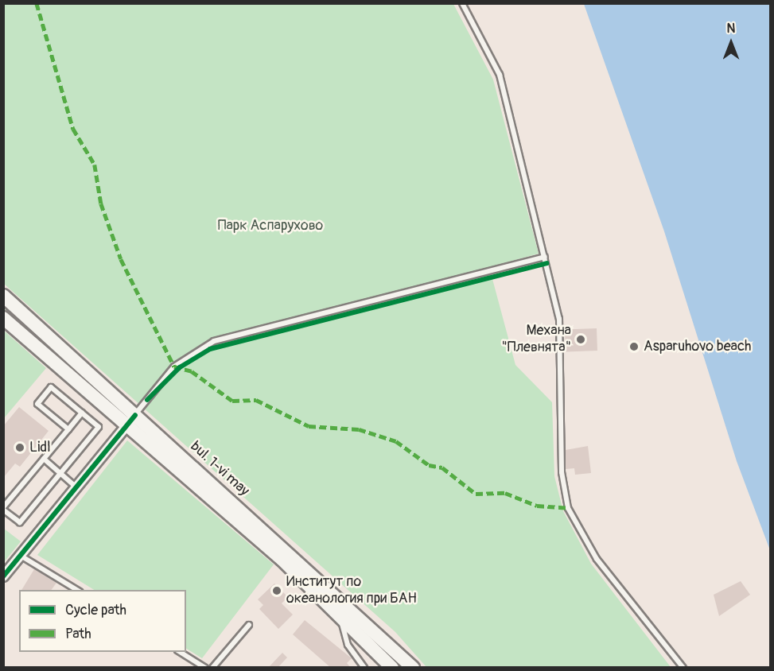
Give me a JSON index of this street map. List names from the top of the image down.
{
  "streets": {
    "main road": ["bul. 1-vi may"]
  },
  "parks": ["Парк Аспарухово"],
  "places": [
    "Механа \"Плевнята\"",
    "Asparuhovo beach",
    "Lidl",
    "Институт по океанология при БАН"
  ],
  "legend": ["Cycle path", "Path"],
  "north": "top"
}
